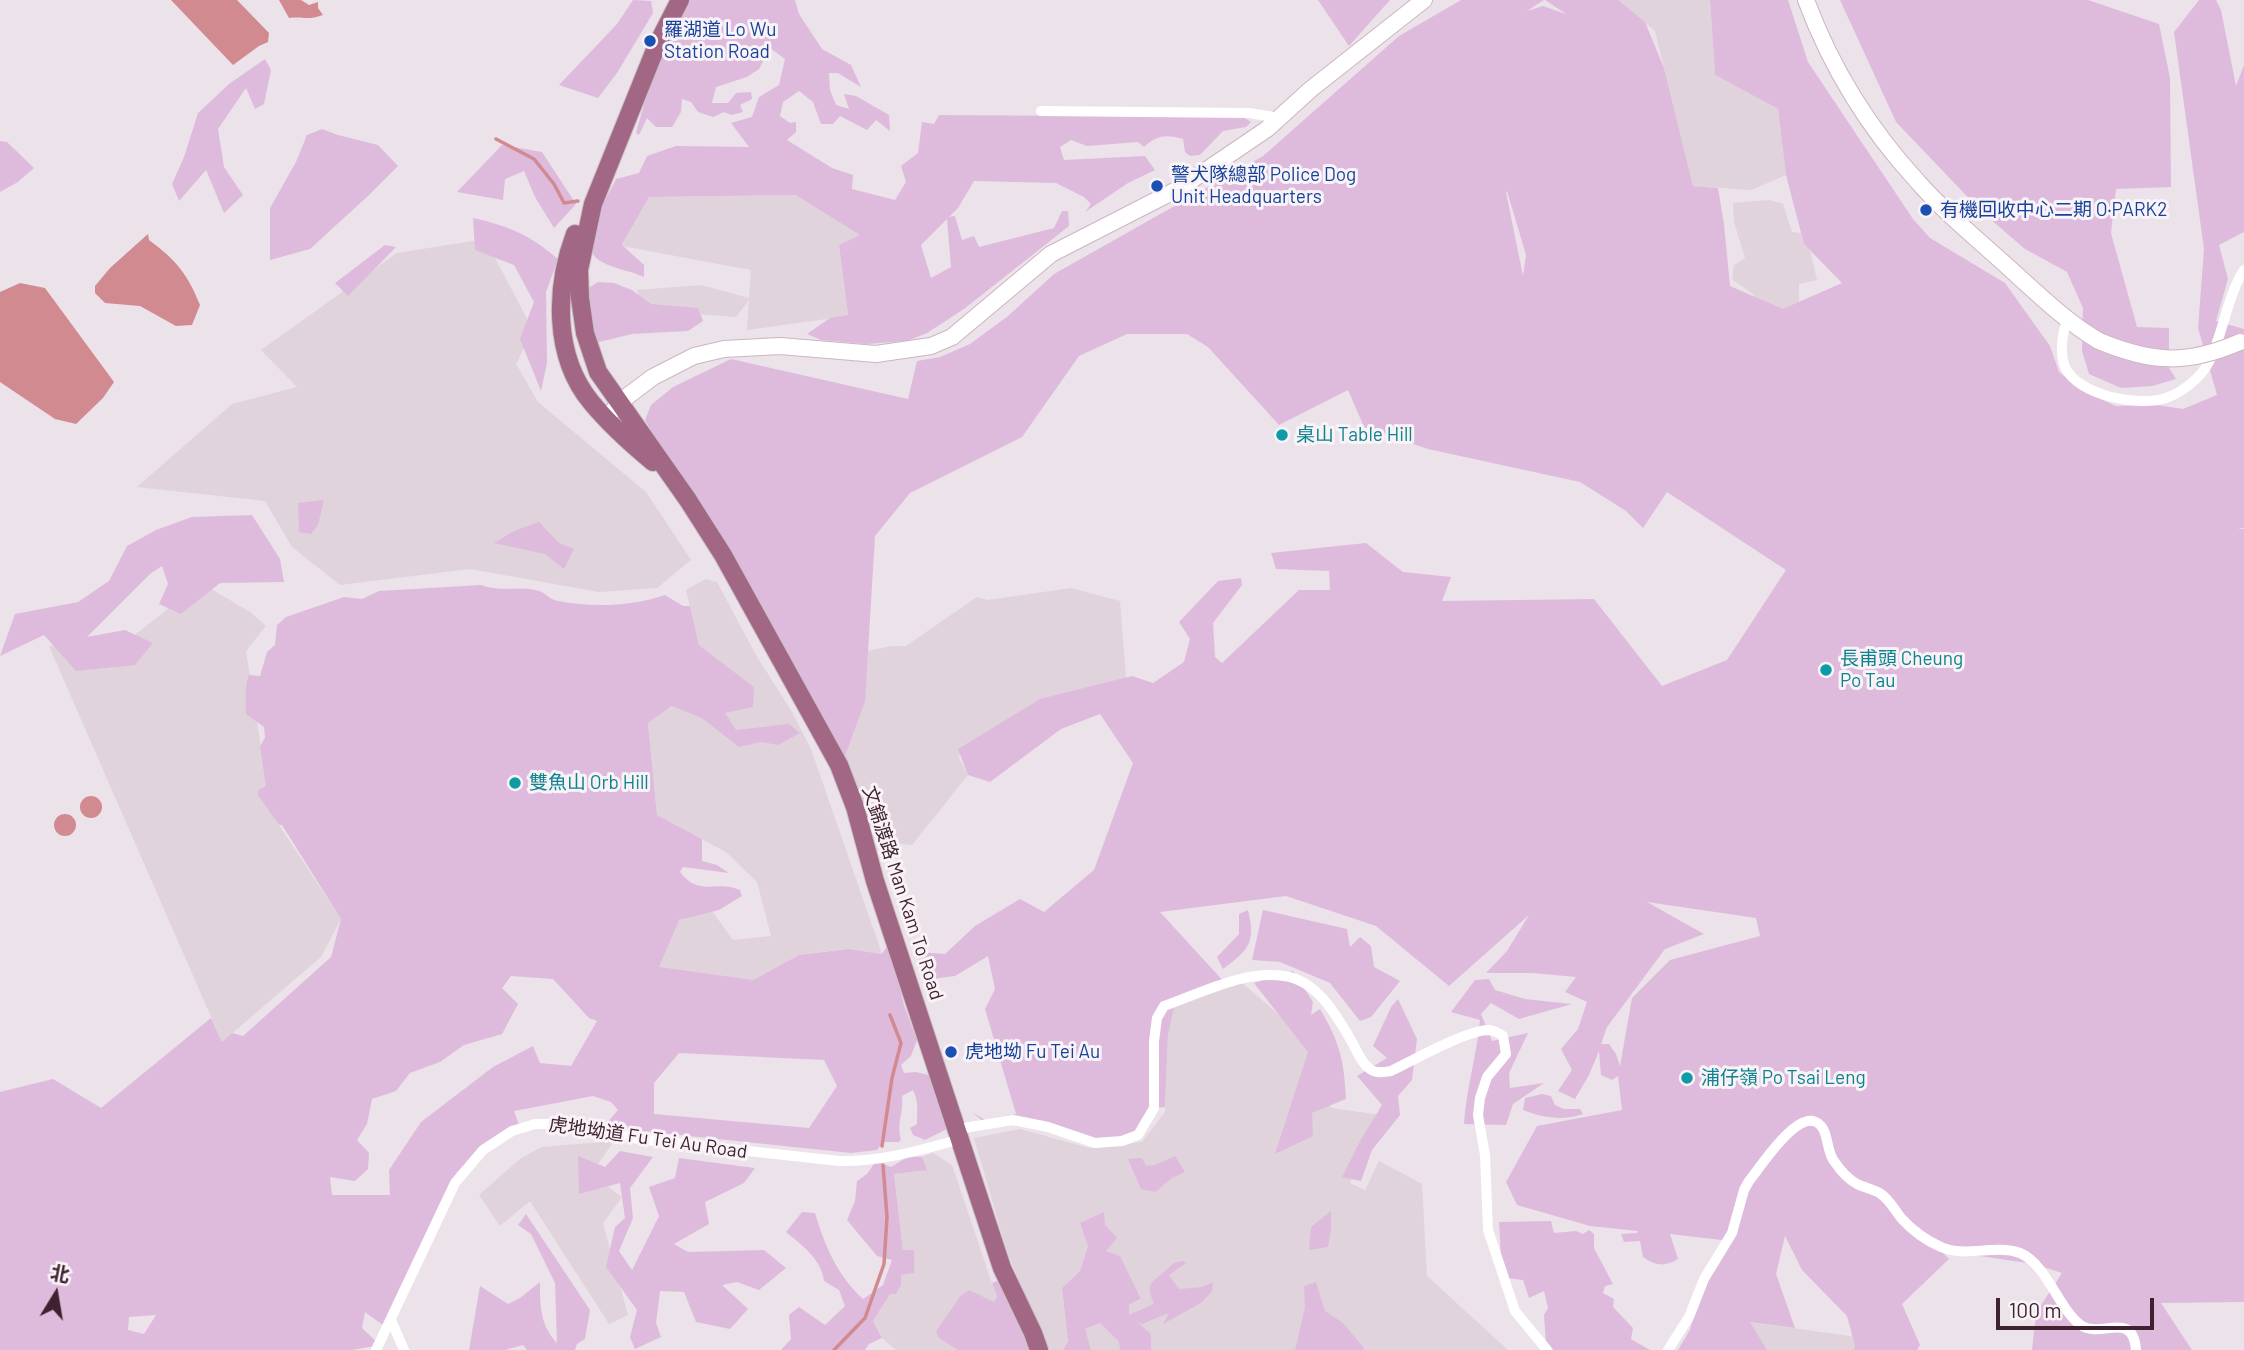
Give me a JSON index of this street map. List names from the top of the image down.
{
  "streets": {
    "main road": ["文錦渡路 Man Kam To Road"],
    "street": ["虎地坳道 Fu Tei Au Road"]
  },
  "crossings": [
    ["文錦渡路 Man Kam To Road", "虎地坳道 Fu Tei Au Road"]
  ],
  "places": [
    "羅湖道 Lo Wu Station Road",
    "警犬隊總部 Police Dog Unit Headquarters",
    "有機回收中心二期 O·PARK2",
    "桌山 Table Hill",
    "長甫頭 Cheung Po Tau",
    "雙魚山 Orb Hill",
    "虎地坳 Fu Tei Au",
    "浦仔嶺 Po Tsai Leng"
  ],
  "scale_bar": "100 m",
  "north": "top"
}
